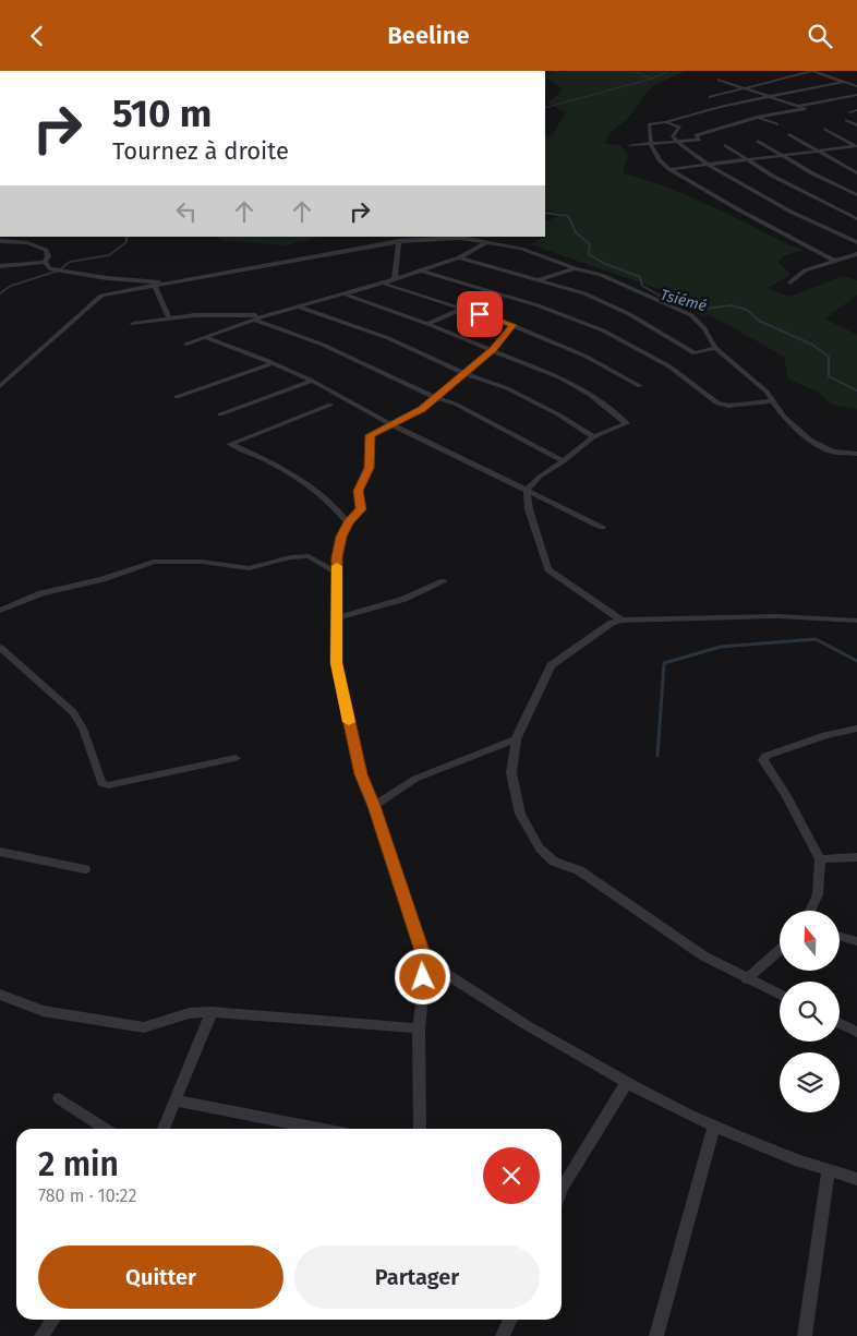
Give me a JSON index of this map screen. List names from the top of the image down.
{
  "water": ["Tsiémé"],
  "north": "top",
  "page": {
    "header": "Beeline",
    "turn": ["510 m", "Tournez à droite"],
    "heading": ["2 min", "780 m · 10:22"],
    "buttons": ["Quitter", "Partager"]
  }
}
